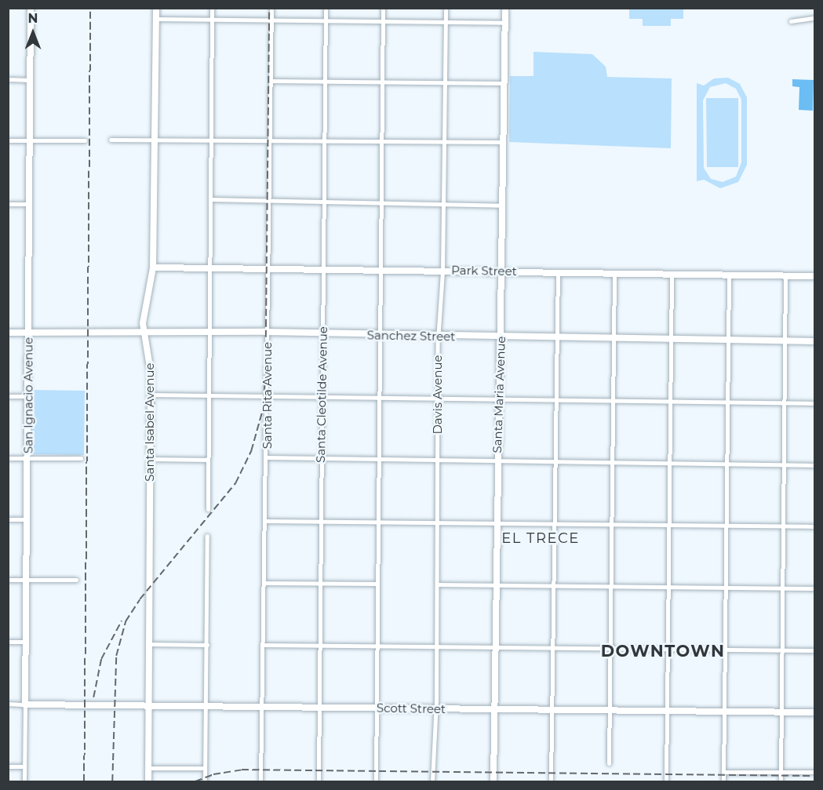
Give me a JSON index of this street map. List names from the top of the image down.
{
  "streets": {
    "street": [
      "Park Street",
      "Sanchez Street",
      "Santa Cleotilde Avenue",
      "Davis Avenue",
      "Santa Maria Avenue",
      "San Ignacio Avenue",
      "Santa Rita Avenue",
      "Santa Isabel Avenue",
      "Scott Street"
    ]
  },
  "crossings": [
    ["Park Street", "Santa Cleotilde Avenue"],
    ["Park Street", "Davis Avenue"],
    ["Park Street", "Santa Maria Avenue"],
    ["Park Street", "Santa Rita Avenue"],
    ["Park Street", "Santa Isabel Avenue"],
    ["Sanchez Street", "Santa Cleotilde Avenue"],
    ["Sanchez Street", "Davis Avenue"],
    ["Sanchez Street", "Santa Maria Avenue"],
    ["Sanchez Street", "San Ignacio Avenue"],
    ["Sanchez Street", "Santa Rita Avenue"],
    ["Sanchez Street", "Santa Isabel Avenue"],
    ["Santa Cleotilde Avenue", "Scott Street"],
    ["Davis Avenue", "Scott Street"],
    ["Santa Maria Avenue", "Scott Street"],
    ["San Ignacio Avenue", "Scott Street"],
    ["Santa Rita Avenue", "Scott Street"],
    ["Santa Isabel Avenue", "Scott Street"]
  ],
  "districts": ["EL TRECE", "DOWNTOWN"],
  "north": "top"
}
